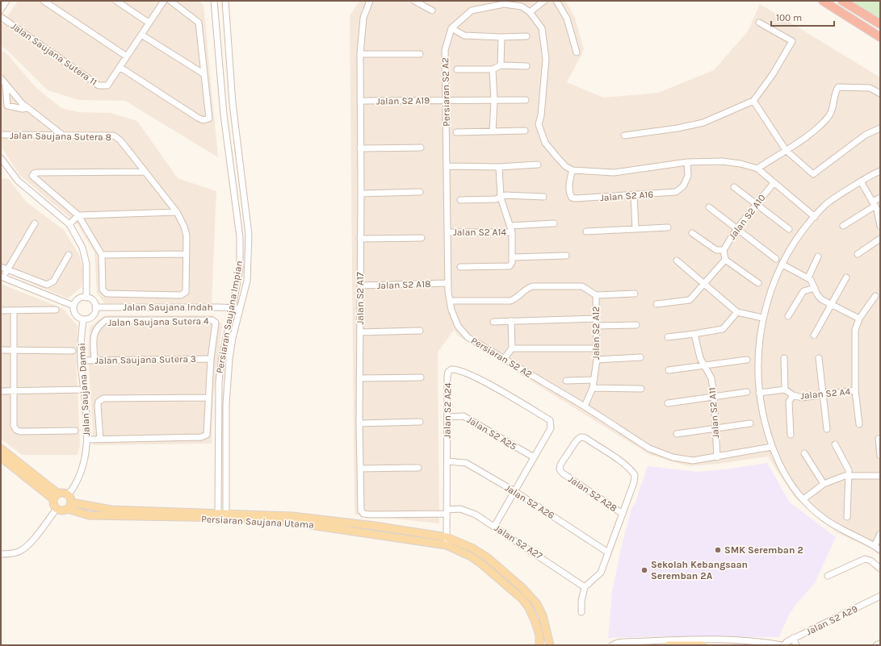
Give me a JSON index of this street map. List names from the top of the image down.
{
  "streets": {
    "main road": ["Persiaran Saujana Utama"],
    "street": [
      "Jalan Saujana Sutera 11",
      "Persiaran S2 A2",
      "Jalan S2 A19",
      "Jalan Saujana Sutera 8",
      "Jalan S2 A16",
      "Jalan S2 A10",
      "Jalan S2 A14",
      "Jalan S2 A18",
      "Jalan S2 A17",
      "Jalan Saujana Indah",
      "Persiaran Saujana Impian",
      "Jalan Saujana Sutera 4",
      "Jalan S2 A12",
      "Jalan Saujana Sutera 3",
      "Jalan Saujana Damai",
      "Jalan S2 A4",
      "Jalan S2 A24",
      "Jalan S2 A11",
      "Jalan S2 A25",
      "Jalan S2 A28",
      "Jalan S2 A26",
      "Jalan S2 A27",
      "Jalan S2 A29"
    ]
  },
  "crossings": [
    ["Persiaran S2 A2", "Jalan S2 A19"],
    ["Persiaran S2 A2", "Jalan S2 A14"],
    ["Persiaran S2 A2", "Jalan S2 A18"],
    ["Persiaran S2 A2", "Jalan S2 A12"],
    ["Persiaran S2 A2", "Jalan S2 A11"],
    ["Jalan S2 A19", "Jalan S2 A17"],
    ["Jalan S2 A18", "Jalan S2 A17"],
    ["Jalan S2 A17", "Jalan S2 A24"],
    ["Jalan S2 A17", "Jalan S2 A27"],
    ["Jalan Saujana Indah", "Persiaran Saujana Impian"],
    ["Jalan Saujana Indah", "Jalan Saujana Damai"],
    ["Persiaran Saujana Impian", "Persiaran Saujana Utama"],
    ["Jalan Saujana Sutera 4", "Jalan Saujana Sutera 3"],
    ["Jalan Saujana Sutera 3", "Jalan Saujana Damai"],
    ["Jalan Saujana Damai", "Persiaran Saujana Utama"],
    ["Jalan S2 A24", "Jalan S2 A25"],
    ["Jalan S2 A24", "Jalan S2 A26"],
    ["Jalan S2 A24", "Persiaran Saujana Utama"],
    ["Jalan S2 A24", "Jalan S2 A27"]
  ],
  "places": ["SMK Seremban 2", "Sekolah Kebangsaan Seremban 2A"],
  "scale_bar": "100 m"
}
